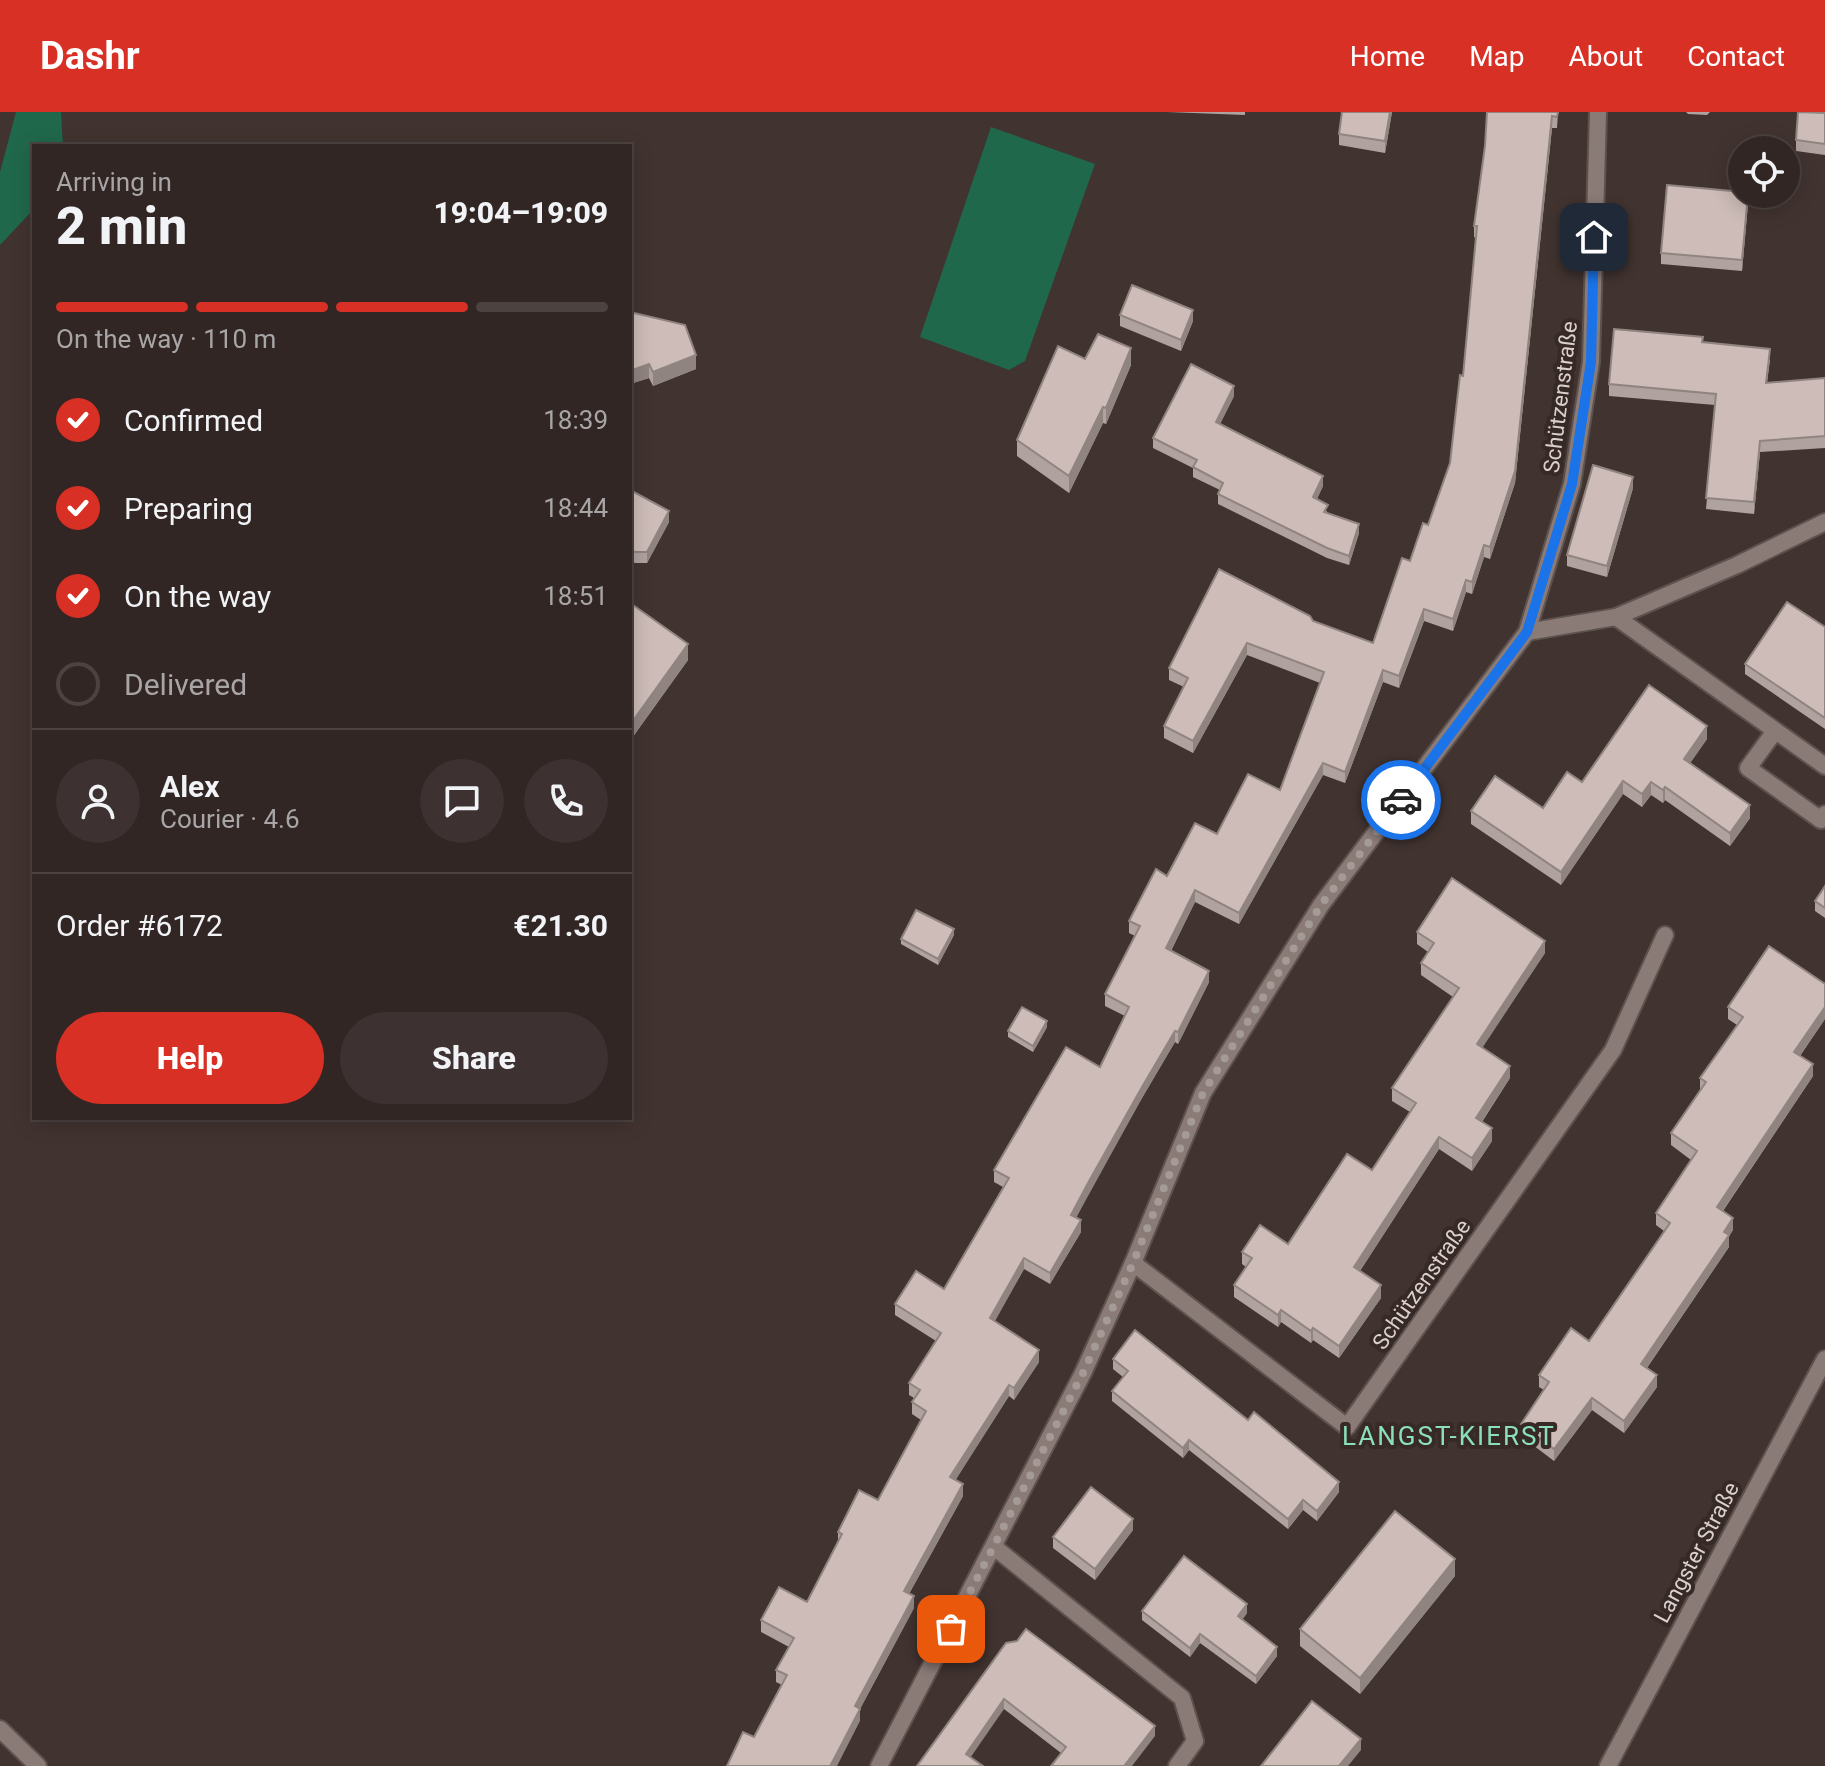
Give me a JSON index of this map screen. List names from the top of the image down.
{
  "streets": {
    "street": ["Schützenstraße", "Langster Straße"]
  },
  "districts": ["LANGST-KIERST"],
  "page": {
    "header": "Dashr",
    "nav": [
      "Home",
      "Map",
      "About",
      "Contact"
    ],
    "heading": ["2 min", "Arriving in", "19:04–19:09"],
    "panel": [
      "Alex",
      "Courier · 4.6",
      "Order #6172",
      "€21.30"
    ],
    "bar": "On the way · 110 m",
    "list": [
      ["Confirmed", "18:39"],
      ["Preparing", "18:44"],
      ["On the way", "18:51"],
      "Delivered"
    ],
    "buttons": ["Help", "Share"]
  }
}
